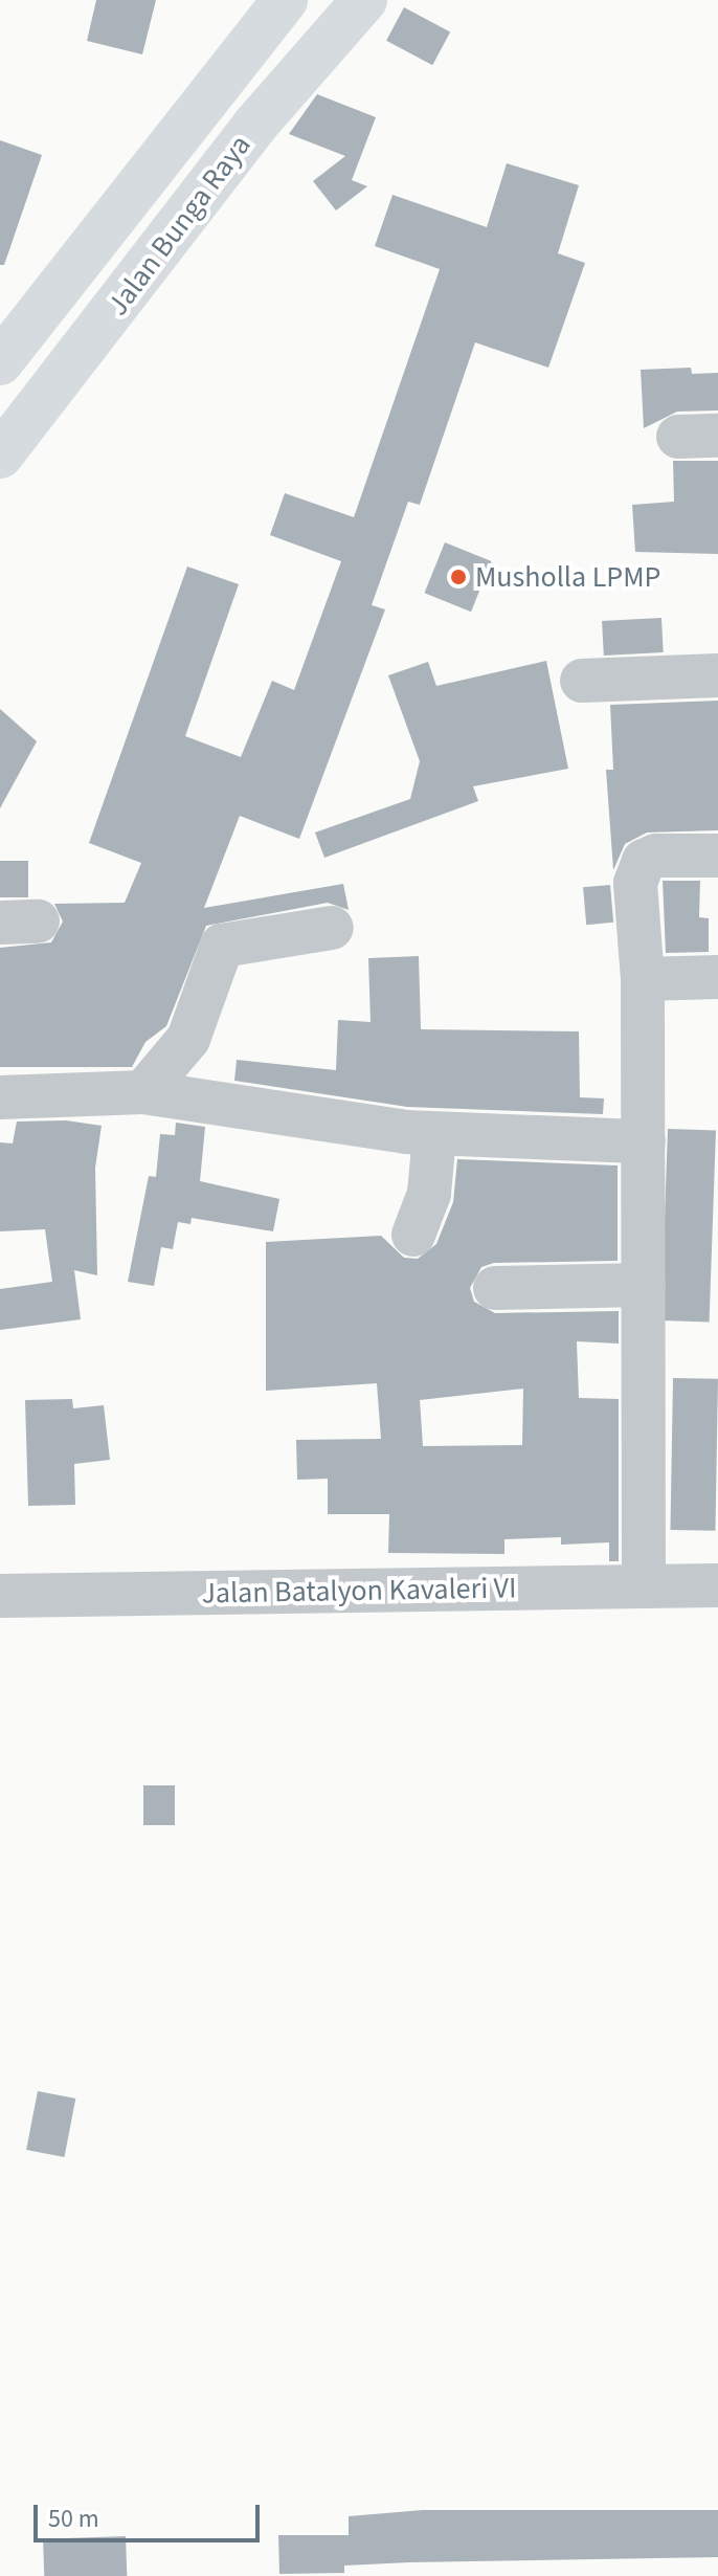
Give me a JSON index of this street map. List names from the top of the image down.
{
  "streets": {
    "main road": ["Jalan Bunga Raya"],
    "street": ["Jalan Batalyon Kavaleri VI"]
  },
  "places": ["Musholla LPMP"],
  "scale_bar": "50 m"
}
